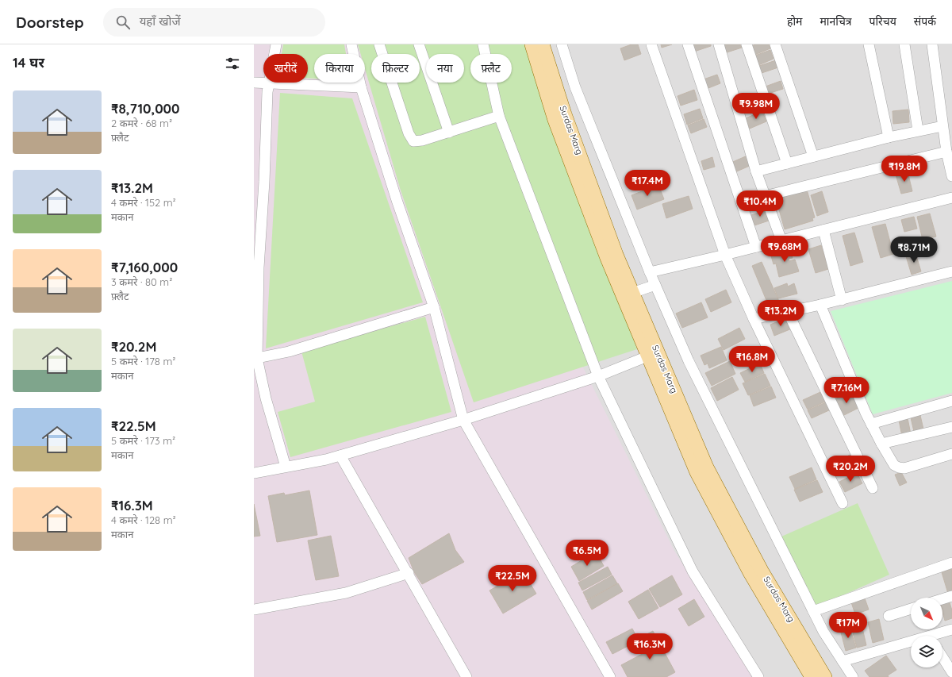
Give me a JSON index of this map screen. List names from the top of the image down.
{
  "streets": {
    "main road": ["Surdas Marg"]
  },
  "north": "bottom right",
  "page": {
    "header": "Doorstep",
    "search": "यहाँ खोजें",
    "nav": [
      "होम",
      "मानचित्र",
      "परिचय",
      "संपर्क"
    ],
    "heading": "14 घर",
    "chip": [
      "खरीदें",
      "किराया",
      "फ़िल्टर",
      "नया",
      "फ़्लैट"
    ],
    "list": [
      {
        "name": "₹8,710,000",
        "note": "2 कमरे · 68 m² · फ़्लैट"
      },
      {
        "name": "₹13.2M",
        "note": "4 कमरे · 152 m² · मकान"
      },
      {
        "name": "₹7,160,000",
        "note": "3 कमरे · 80 m² · फ़्लैट"
      },
      {
        "name": "₹20.2M",
        "note": "5 कमरे · 178 m² · मकान"
      },
      {
        "name": "₹22.5M",
        "note": "5 कमरे · 173 m² · मकान"
      },
      {
        "name": "₹16.3M",
        "note": "4 कमरे · 128 m² · मकान"
      }
    ],
    "price": [
      "₹9.98M",
      "₹19.8M",
      "₹17.4M",
      "₹10.4M",
      "₹9.68M",
      "₹8.71M",
      "₹13.2M",
      "₹16.8M",
      "₹7.16M",
      "₹20.2M",
      "₹6.5M",
      "₹22.5M",
      "₹17M",
      "₹16.3M"
    ]
  }
}
